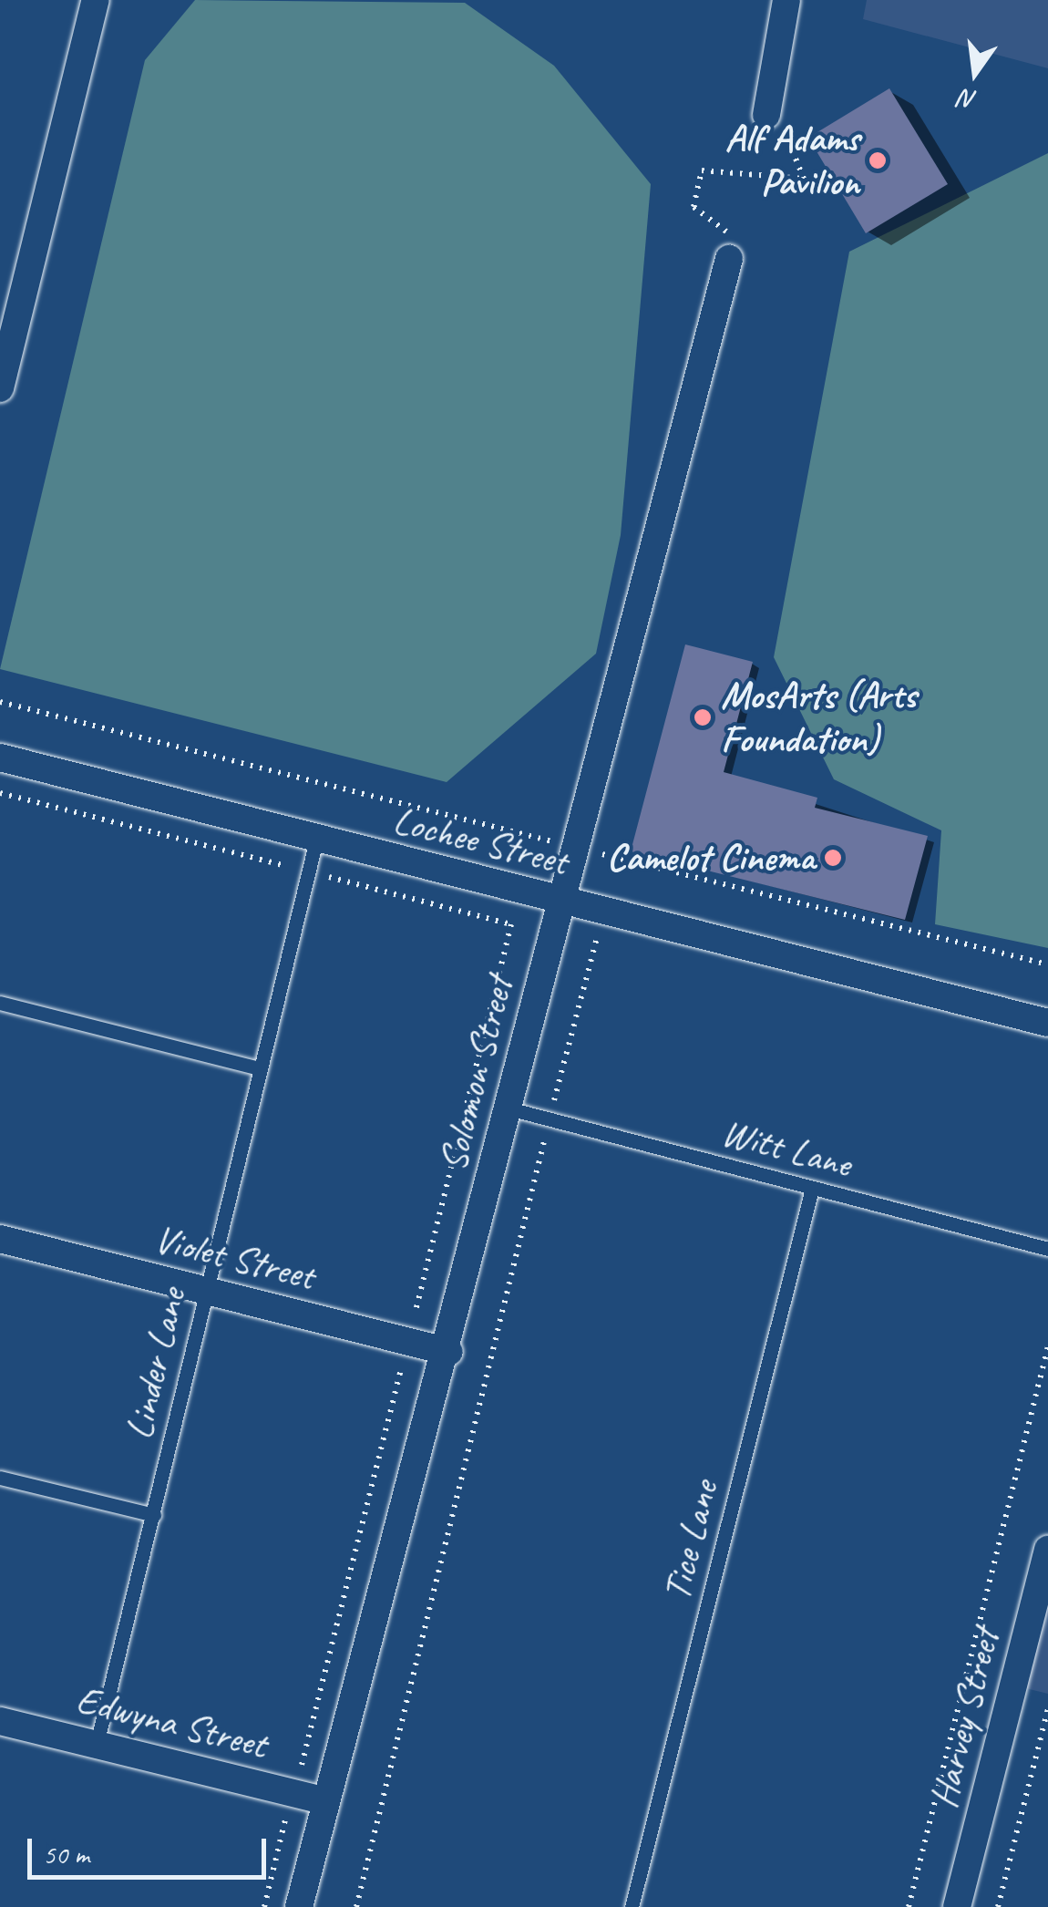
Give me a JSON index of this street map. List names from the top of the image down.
{
  "streets": {
    "street": [
      "Lochee Street",
      "Solomon Street",
      "Violet Street",
      "Harvey Street",
      "Edwyna Street"
    ],
    "lane": ["Witt Lane", "Linder Lane", "Tice Lane"]
  },
  "crossings": [
    ["Lochee Street", "Solomon Street"],
    ["Lochee Street", "Linder Lane"],
    ["Solomon Street", "Witt Lane"],
    ["Solomon Street", "Violet Street"],
    ["Solomon Street", "Edwyna Street"],
    ["Witt Lane", "Tice Lane"],
    ["Violet Street", "Linder Lane"],
    ["Linder Lane", "Edwyna Street"]
  ],
  "places": ["Alf Adams Pavilion", "MosArts (Arts Foundation)", "Camelot Cinema"],
  "scale_bar": "50 m",
  "north": "bottom"
}
